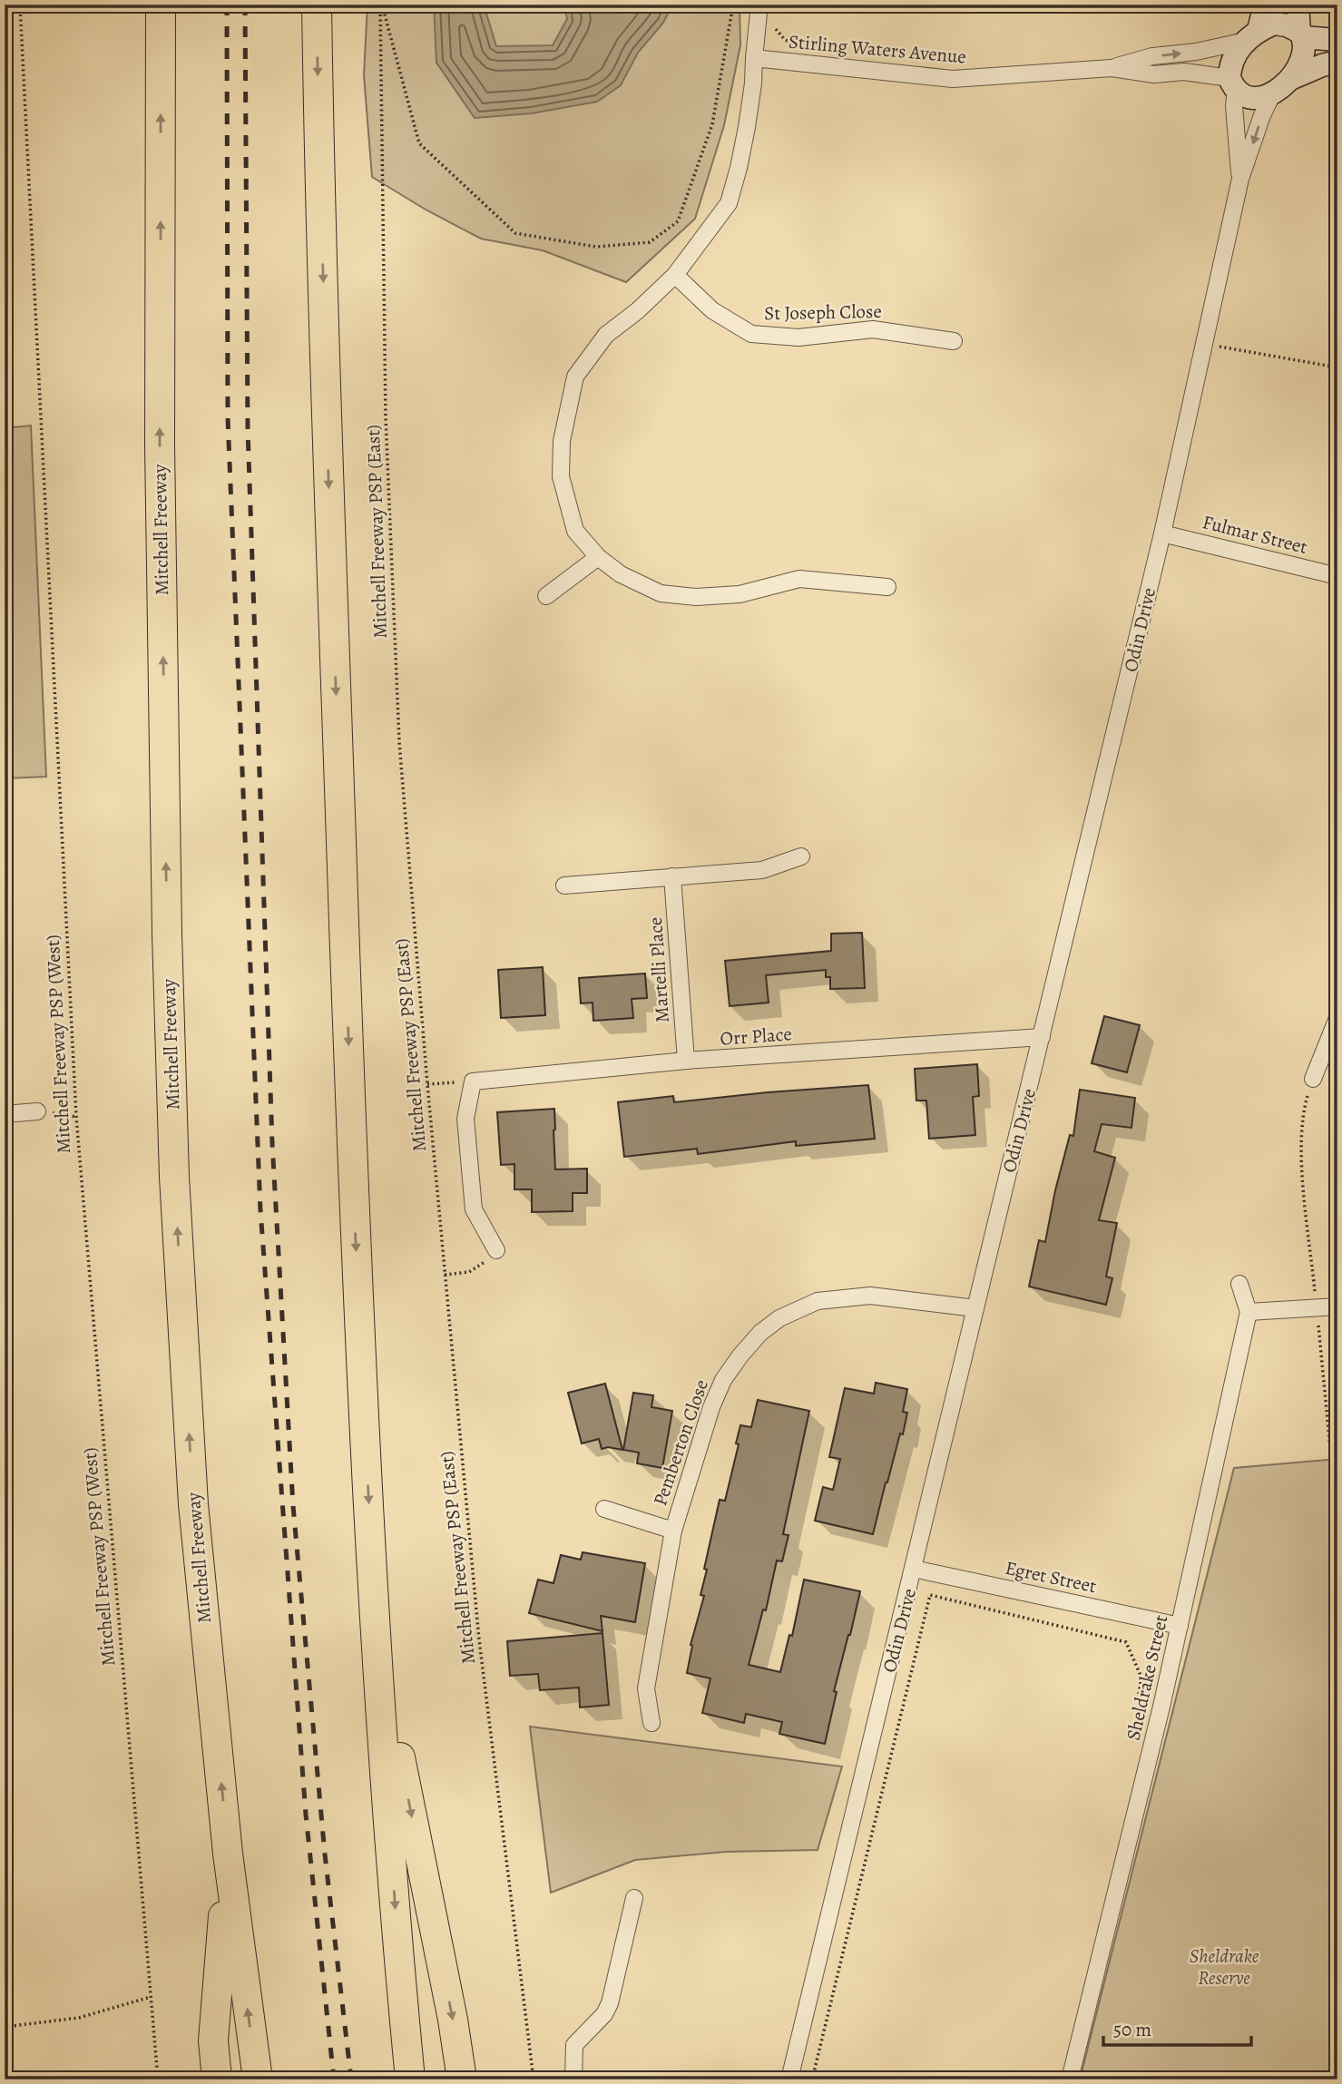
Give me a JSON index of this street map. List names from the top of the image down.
{
  "streets": {
    "highway": ["Mitchell Freeway"],
    "main road": ["Odin Drive"],
    "street": [
      "Stirling Waters Avenue",
      "St Joseph Close",
      "Fulmar Street",
      "Martelli Place",
      "Orr Place",
      "Pemberton Close",
      "Egret Street",
      "Sheldrake Street"
    ],
    "path": ["Mitchell Freeway PSP (East)", "Mitchell Freeway PSP (West)"]
  },
  "crossings": [
    ["Stirling Waters Avenue", "Odin Drive"],
    ["Fulmar Street", "Odin Drive"],
    ["Odin Drive", "Orr Place"],
    ["Odin Drive", "Pemberton Close"],
    ["Odin Drive", "Egret Street"],
    ["Martelli Place", "Orr Place"],
    ["Egret Street", "Sheldrake Street"]
  ],
  "parks": ["Sheldrake Reserve"],
  "scale_bar": "50 m"
}
